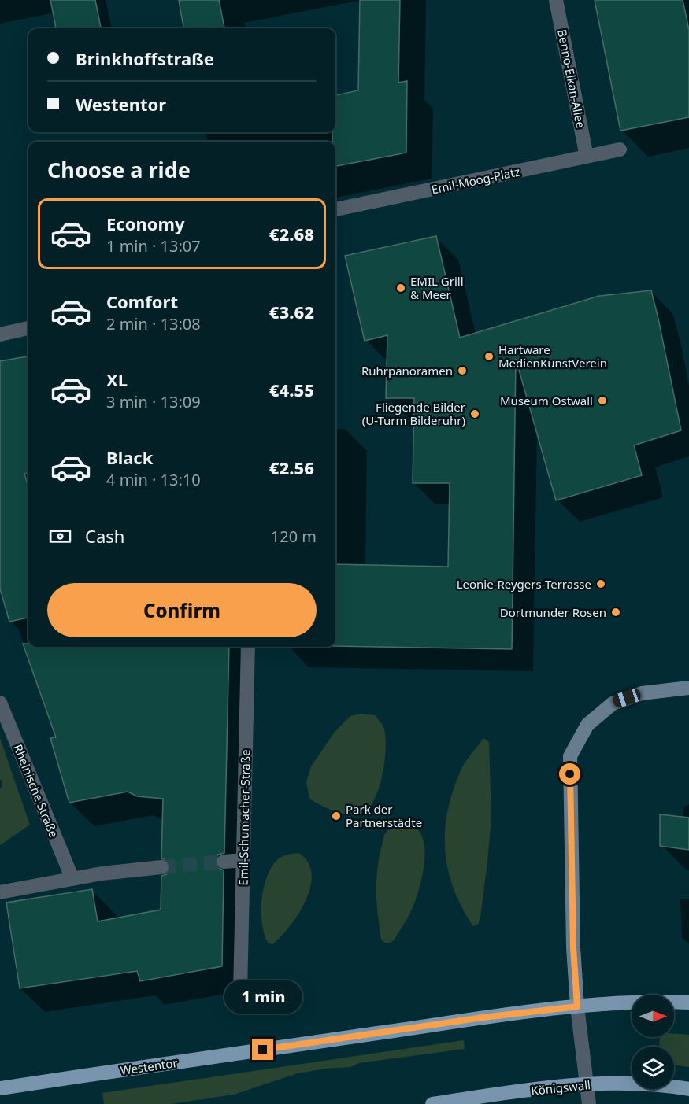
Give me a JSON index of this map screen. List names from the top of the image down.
{
  "streets": {
    "main road": ["Westentor", "Königswall"],
    "street": [
      "Benno-Elkan-Allee",
      "Emil-Moog-Platz",
      "Rheinische Straße",
      "Emil-Schumacher-Straße"
    ]
  },
  "crossings": [
    ["Benno-Elkan-Allee", "Emil-Moog-Platz"]
  ],
  "places": [
    "EMIL Grill & Meer",
    "Hartware MedienKunstVerein",
    "Ruhrpanoramen",
    "Museum Ostwall",
    "Fliegende Bilder (U-Turm Bilderuhr)",
    "Leonie-Reygers-Terrasse",
    "Dortmunder Rosen",
    "Park der Partnerstädte"
  ],
  "north": "right",
  "page": {
    "banner": ["Brinkhoffstraße", "Westentor"],
    "heading": "Choose a ride",
    "list": [
      {
        "name": "Economy",
        "note": "1 min · 13:07",
        "value": "€2.68"
      },
      {
        "name": "Comfort",
        "note": "2 min · 13:08",
        "value": "€3.62"
      },
      {
        "name": "XL",
        "note": "3 min · 13:09",
        "value": "€4.55"
      },
      {
        "name": "Black",
        "note": "4 min · 13:10",
        "value": "€2.56"
      }
    ],
    "pay": ["Cash", "120 m"],
    "buttons": "Confirm",
    "bubble": "1 min"
  }
}
